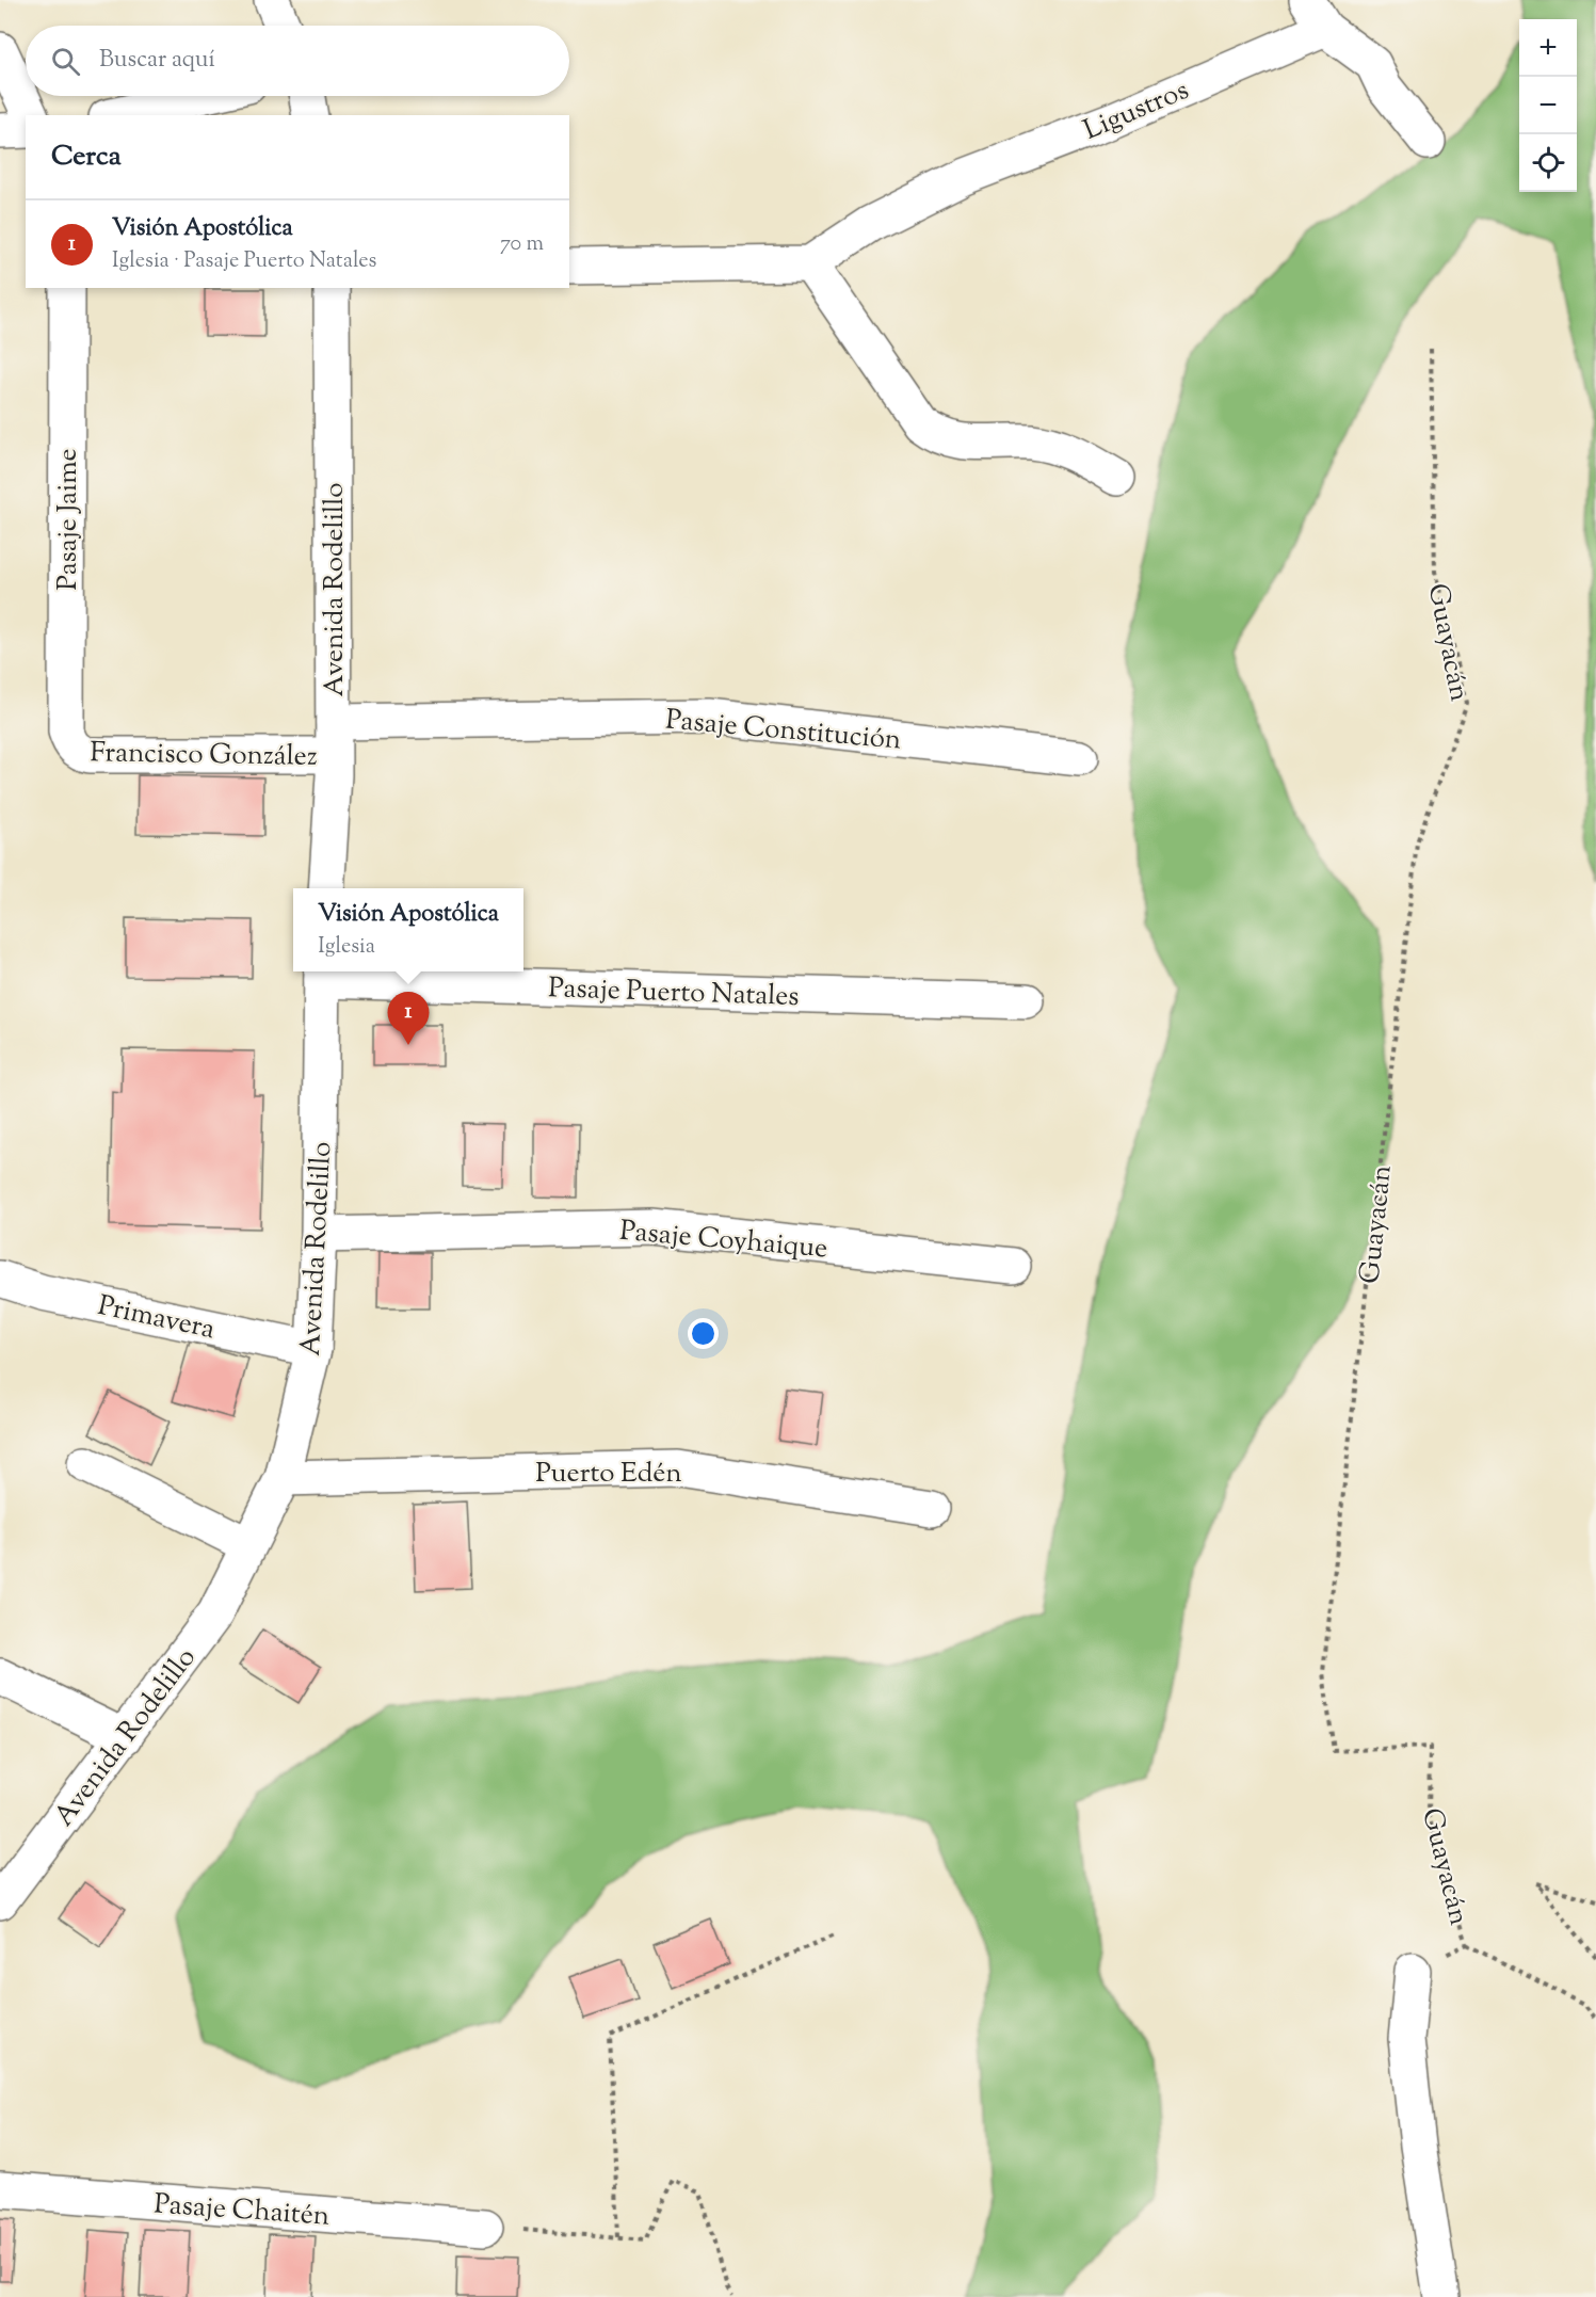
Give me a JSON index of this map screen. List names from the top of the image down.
{
  "streets": {
    "street": [
      "Ligustros",
      "Pasaje Jaime",
      "Avenida Rodelillo",
      "Pasaje Constitución",
      "Francisco González",
      "Pasaje Puerto Natales",
      "Pasaje Coyhaique",
      "Primavera",
      "Puerto Edén",
      "Pasaje Chaitén"
    ],
    "path": ["Guayacán"]
  },
  "crossings": [
    ["Pasaje Jaime", "Francisco González"],
    ["Avenida Rodelillo", "Pasaje Constitución"],
    ["Avenida Rodelillo", "Francisco González"],
    ["Avenida Rodelillo", "Pasaje Puerto Natales"],
    ["Avenida Rodelillo", "Pasaje Coyhaique"],
    ["Avenida Rodelillo", "Primavera"],
    ["Avenida Rodelillo", "Puerto Edén"],
    ["Pasaje Constitución", "Francisco González"]
  ],
  "page": {
    "map_buttons": ["+", "−"],
    "search": "Buscar aquí",
    "heading": "Cerca",
    "list": [
      {
        "mark": "1",
        "name": "Visión Apostólica",
        "note": "Iglesia · Pasaje Puerto Natales",
        "value": "70 m"
      }
    ],
    "popup": ["Visión Apostólica", "Iglesia"],
    "pins": "1"
  }
}
